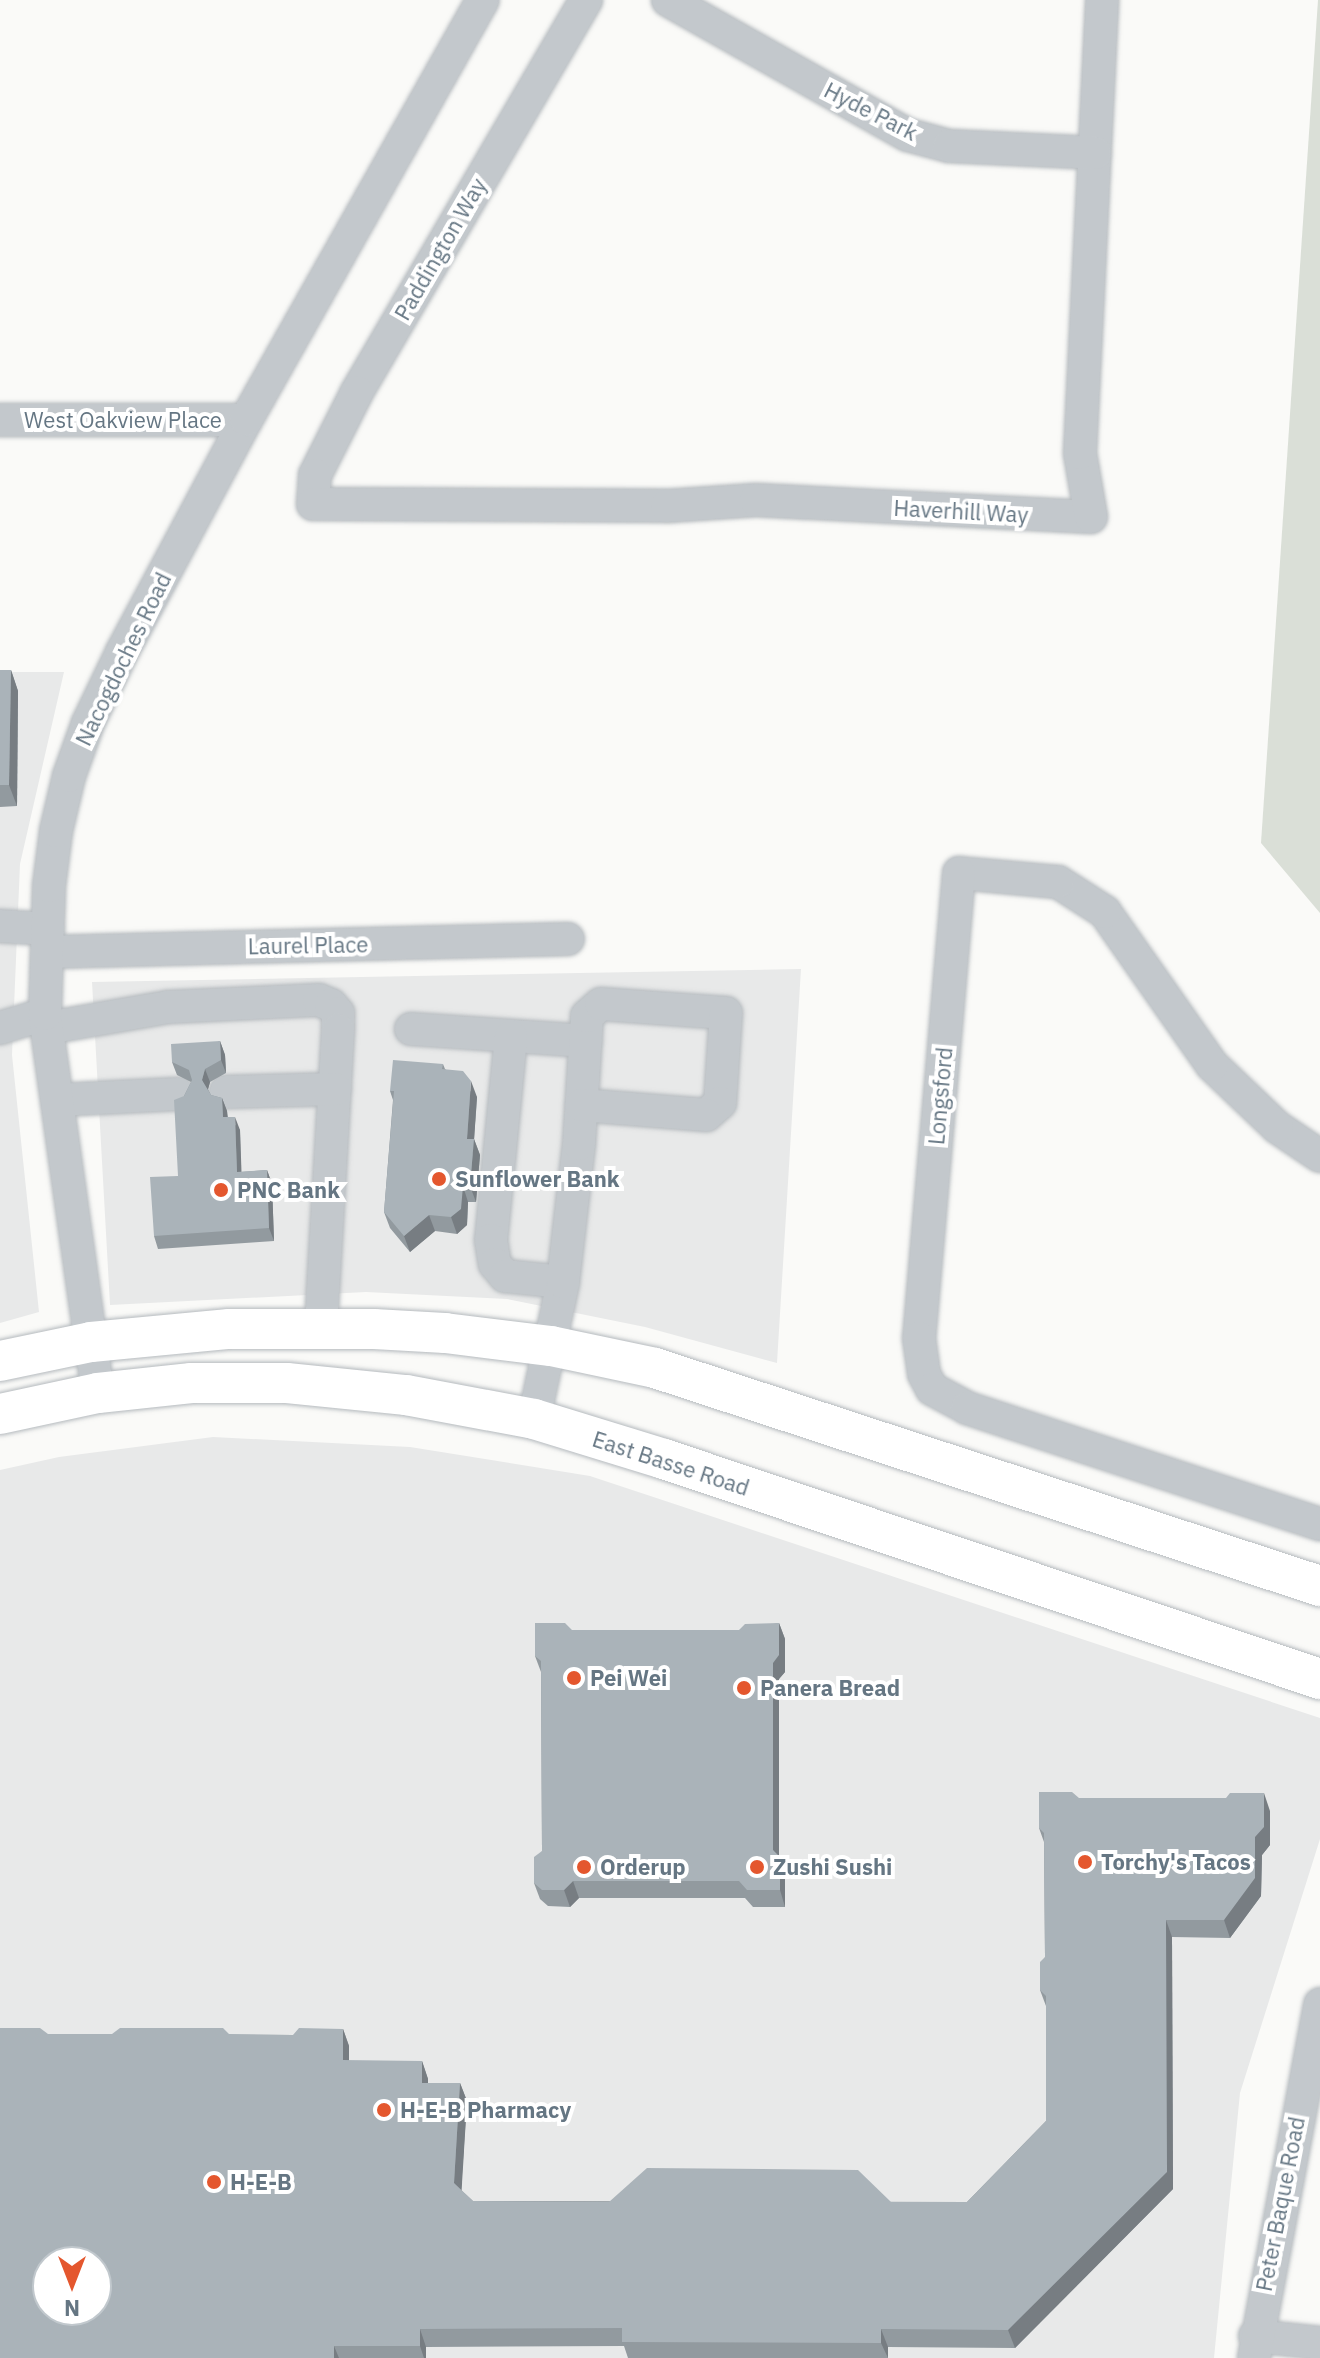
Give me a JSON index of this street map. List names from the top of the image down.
{
  "streets": {
    "main road": ["East Basse Road"],
    "street": [
      "Hyde Park",
      "Paddington Way",
      "West Oakview Place",
      "Haverhill Way",
      "Nacogdoches Road",
      "Laurel Place",
      "Longsford",
      "Peter Baque Road"
    ]
  },
  "crossings": [
    ["Hyde Park", "Haverhill Way"],
    ["Paddington Way", "Haverhill Way"],
    ["West Oakview Place", "Nacogdoches Road"],
    ["Nacogdoches Road", "Laurel Place"],
    ["Nacogdoches Road", "East Basse Road"]
  ],
  "places": [
    "Sunflower Bank",
    "PNC Bank",
    "Pei Wei",
    "Panera Bread",
    "Torchy's Tacos",
    "Orderup",
    "Zushi Sushi",
    "H-E-B Pharmacy",
    "H-E-B"
  ],
  "north": "bottom"
}
